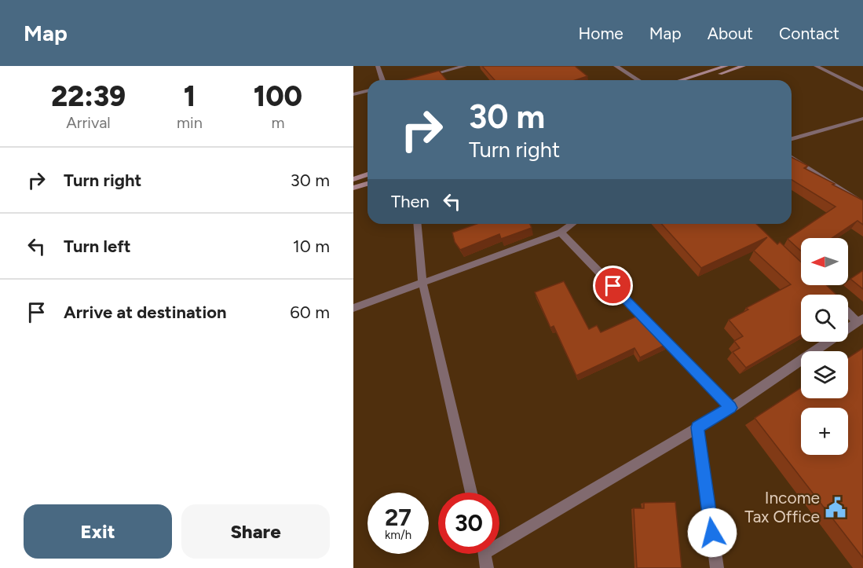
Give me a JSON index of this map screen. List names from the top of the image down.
{
  "places": {
    "public building": ["Income Tax Office"]
  },
  "north": "left",
  "page": {
    "header": "Map",
    "nav": [
      "Home",
      "Map",
      "About",
      "Contact"
    ],
    "eta": [
      "22:39",
      "Arrival",
      "1",
      "min",
      "100",
      "m"
    ],
    "turn": ["30 m", "Turn right"],
    "list": [
      {
        "name": "Turn right",
        "value": "30 m"
      },
      {
        "name": "Turn left",
        "value": "10 m"
      },
      {
        "name": "Arrive at destination",
        "value": "60 m"
      }
    ],
    "then": "Then",
    "map_buttons": "+",
    "speed": "27 km/h",
    "limit": "30",
    "buttons": ["Exit", "Share"]
  }
}
